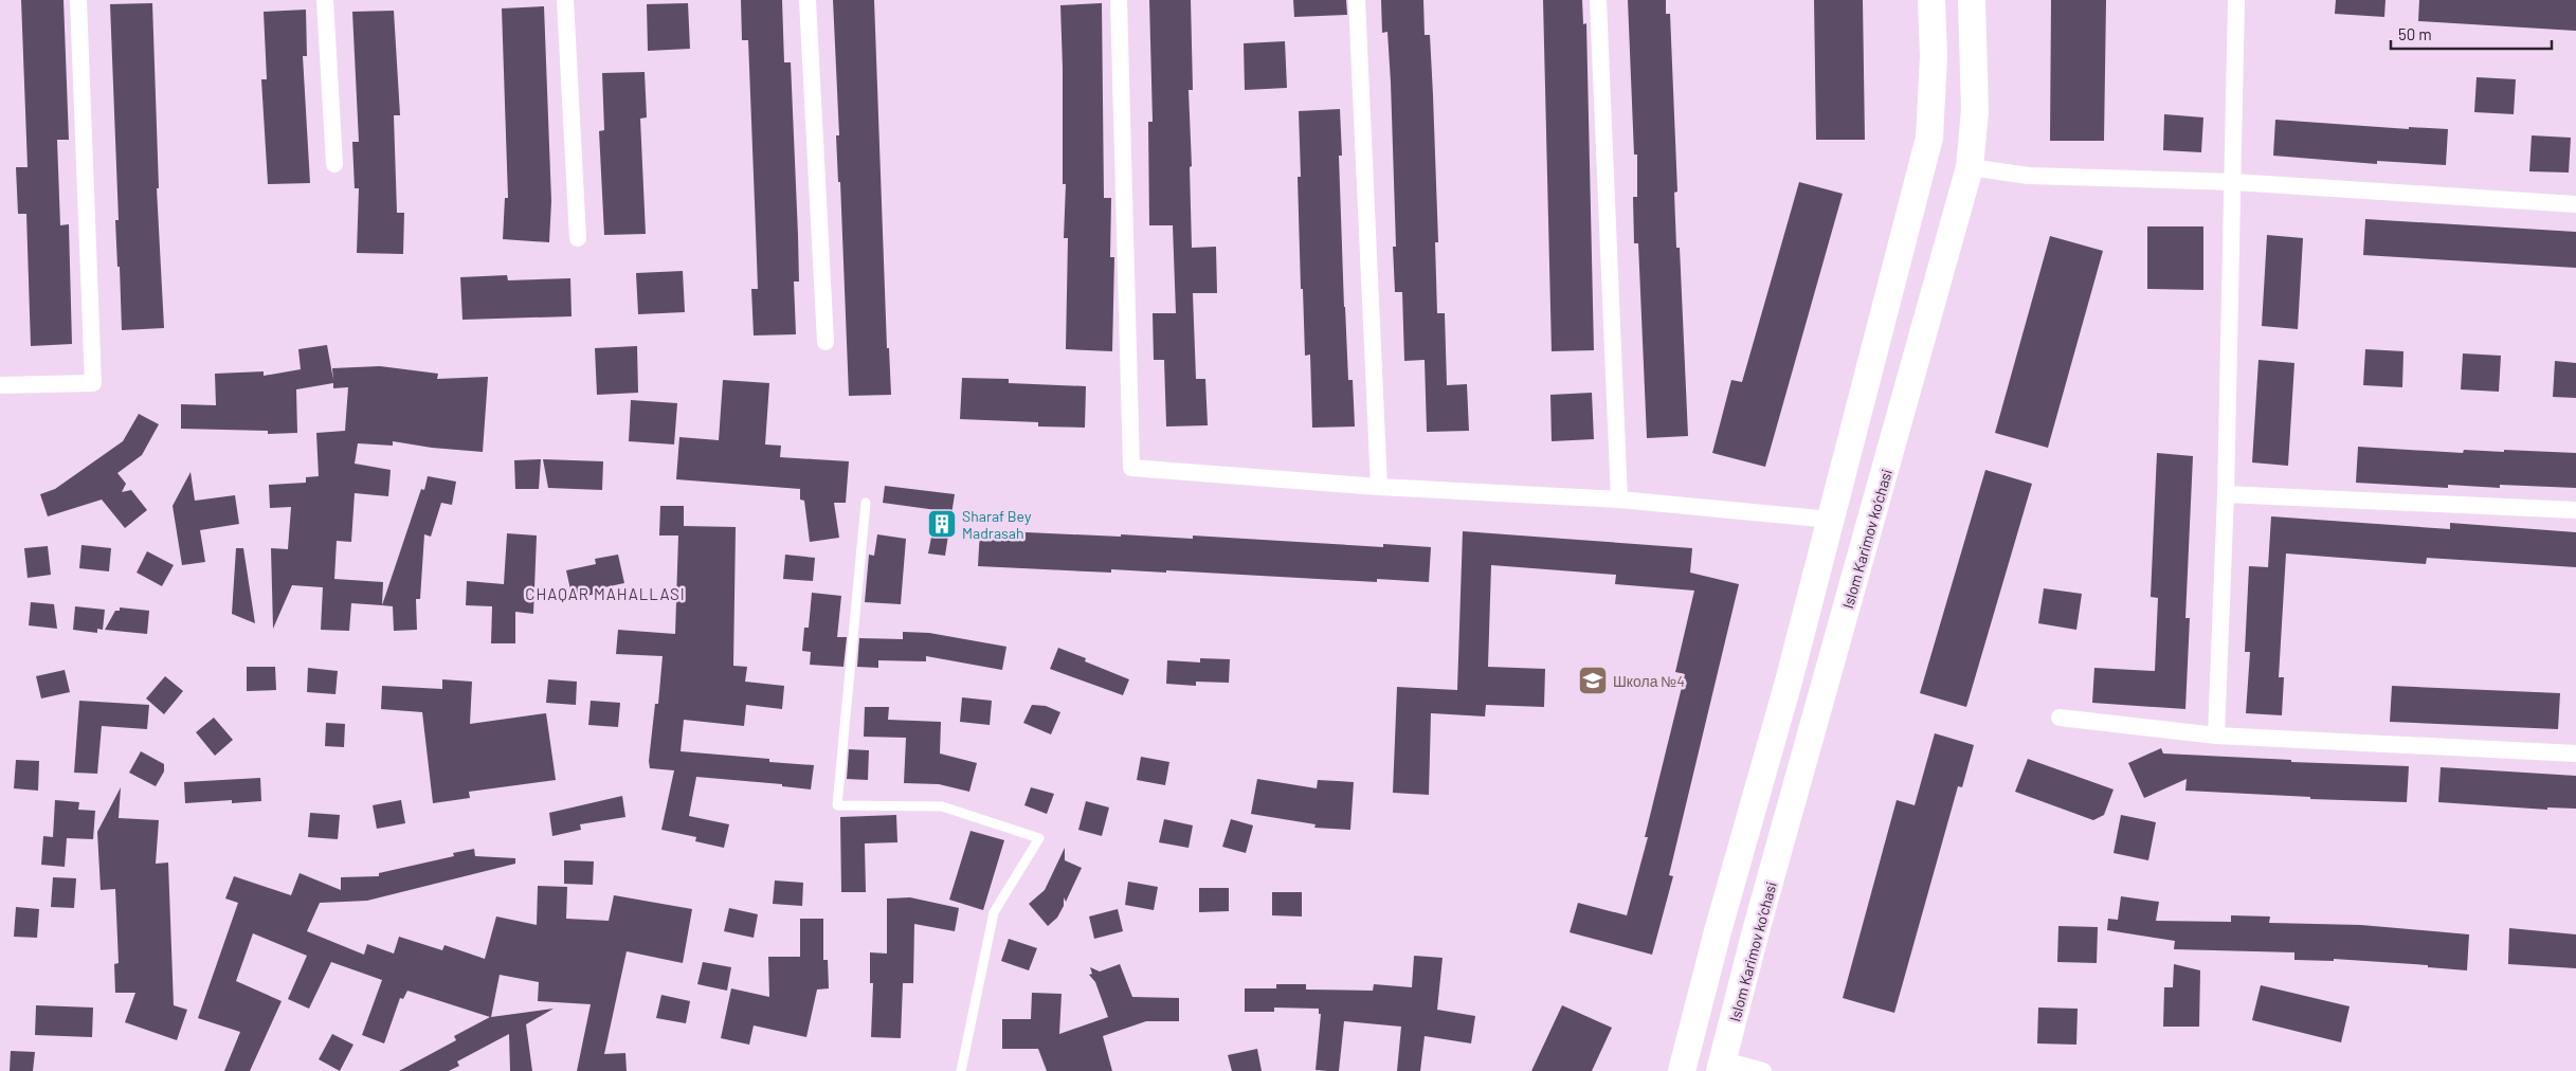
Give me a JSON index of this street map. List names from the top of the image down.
{
  "streets": {
    "main road": ["Islom Karimov ko‘chasi"]
  },
  "districts": ["CHAQAR MAHALLASI"],
  "places": {
    "building": ["Sharaf Bey Madrasah"],
    "school or university": ["Школа №4"]
  },
  "scale_bar": "50 m"
}
